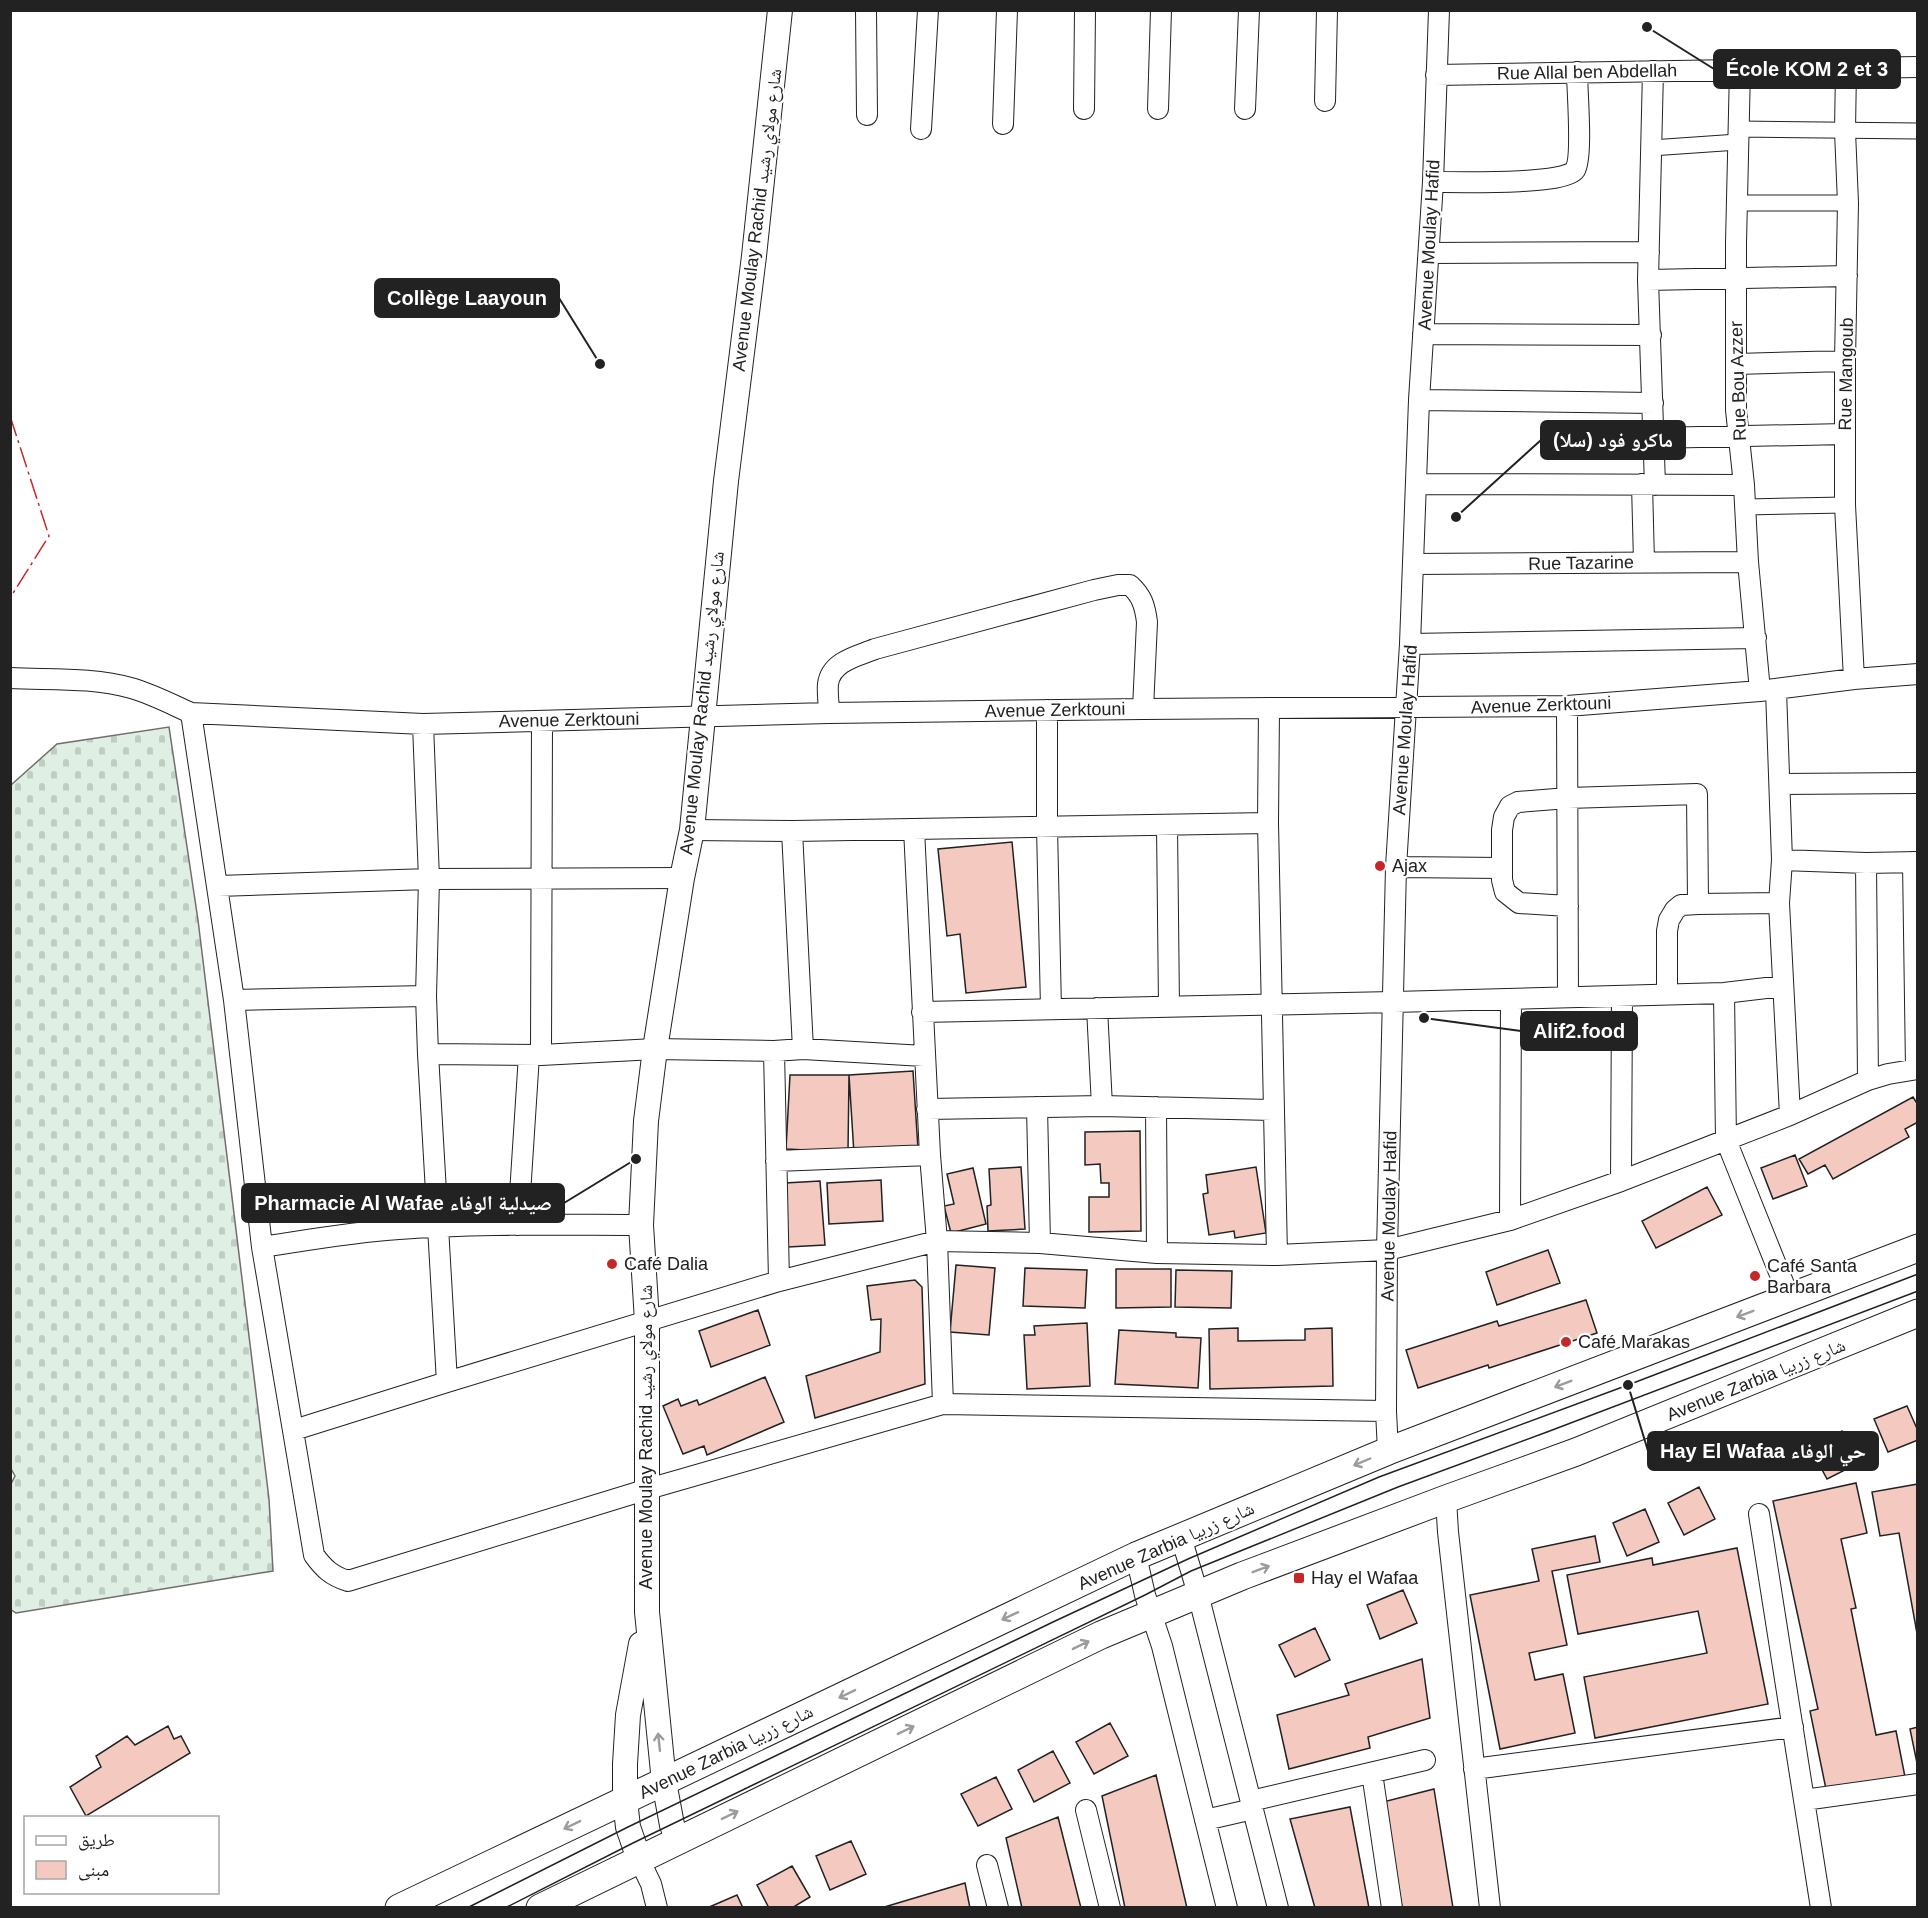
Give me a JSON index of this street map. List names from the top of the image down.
{
  "streets": {
    "main road": ["Avenue Zarbia شارع زربيا"],
    "street": [
      "Rue Allal ben Abdellah",
      "Avenue Moulay Rachid شارع مولاي رشيد",
      "Avenue Moulay Hafid",
      "Rue Mangoub",
      "Rue Bou Azzer",
      "Rue Tazarine",
      "Avenue Zerktouni"
    ]
  },
  "crossings": [
    ["Rue Allal ben Abdellah", "Avenue Moulay Hafid"],
    ["Rue Allal ben Abdellah", "Rue Mangoub"],
    ["Rue Allal ben Abdellah", "Rue Bou Azzer"],
    ["Avenue Moulay Rachid شارع مولاي رشيد", "Avenue Zerktouni"],
    ["Avenue Moulay Rachid شارع مولاي رشيد", "Avenue Zarbia شارع زربيا"],
    ["Avenue Moulay Hafid", "Rue Tazarine"],
    ["Avenue Moulay Hafid", "Avenue Zerktouni"],
    ["Avenue Moulay Hafid", "Avenue Zarbia شارع زربيا"],
    ["Rue Mangoub", "Avenue Zerktouni"],
    ["Rue Bou Azzer", "Rue Tazarine"],
    ["Rue Bou Azzer", "Avenue Zerktouni"]
  ],
  "places": {
    "other": [
      "École KOM 2 et 3",
      "Collège Laayoun",
      "ماكرو فود (سلا)",
      "Ajax",
      "Alif2.food",
      "Pharmacie Al Wafae صيدلية الوفاء",
      "Café Dalia",
      "Café Santa Barbara",
      "Café Marakas",
      "Hay El Wafaa حي الوفاء"
    ],
    "transit": ["Hay el Wafaa"]
  },
  "legend": ["طريق", "مبنى"]
}
